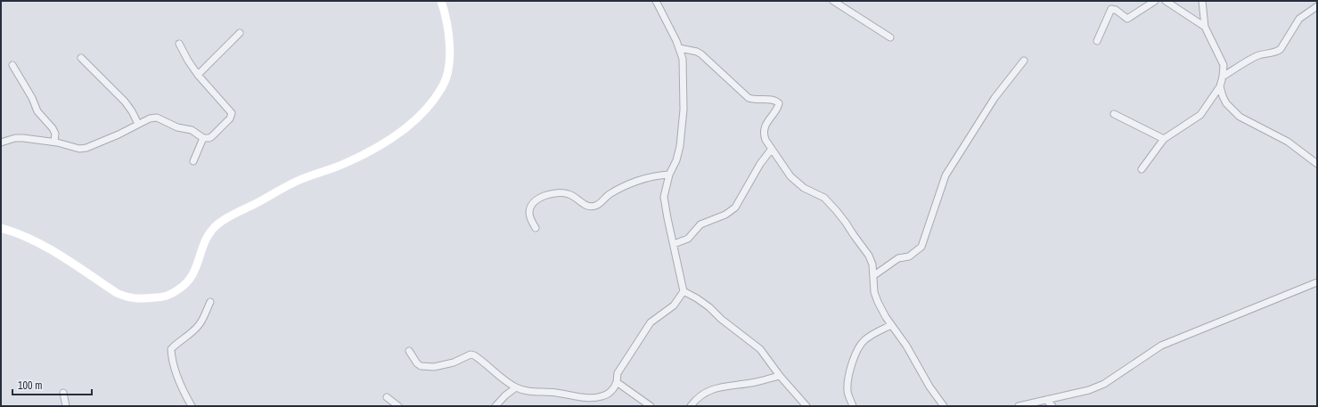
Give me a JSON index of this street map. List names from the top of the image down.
{
  "scale_bar": "100 m"
}
